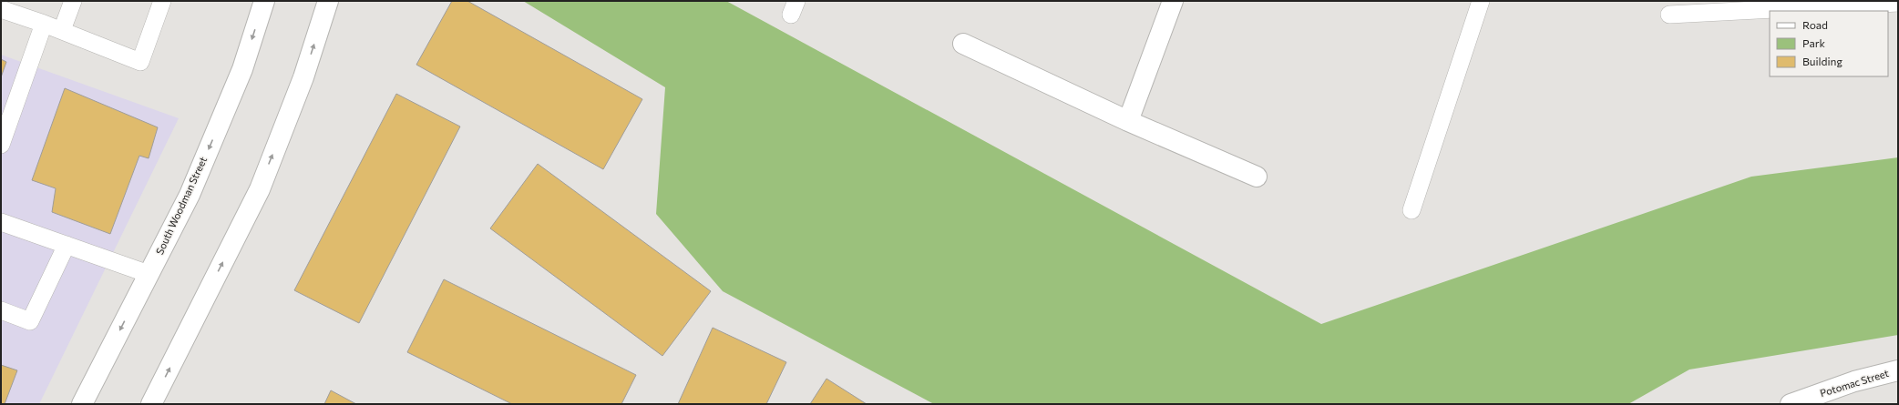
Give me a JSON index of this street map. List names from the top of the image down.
{
  "streets": {
    "main road": ["South Woodman Street", "Potomac Street"]
  },
  "legend": ["Road", "Park", "Building"]
}
